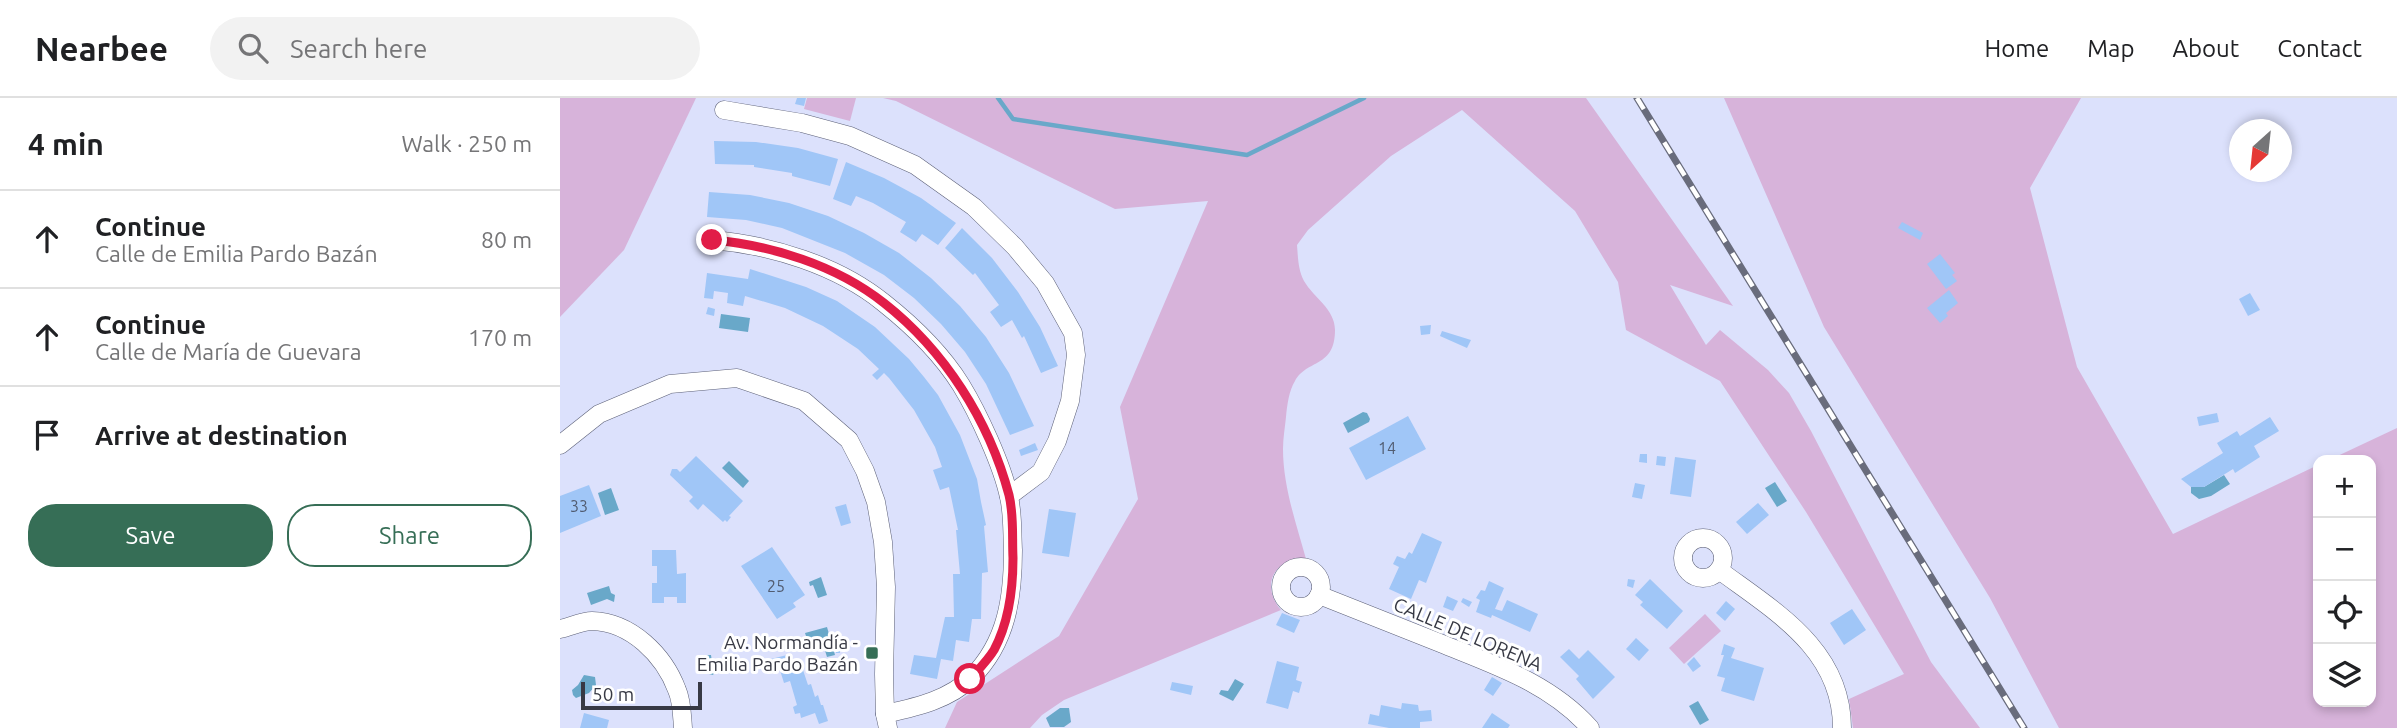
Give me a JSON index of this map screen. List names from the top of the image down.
{
  "streets": {
    "street": ["CALLE DE LORENA"]
  },
  "places": {
    "transit": ["Av. Normandía - Emilia Pardo Bazán"]
  },
  "house_numbers": ["14", "33", "25"],
  "scale_bar": "50 m",
  "north": "bottom left",
  "page": {
    "header": "Nearbee",
    "search": "Search here",
    "nav": [
      "Home",
      "Map",
      "About",
      "Contact"
    ],
    "heading": ["4 min", "Walk · 250 m"],
    "list": [
      ["Continue", "Calle de Emilia Pardo Bazán", "80 m"],
      ["Continue", "Calle de María de Guevara", "170 m"],
      "Arrive at destination"
    ],
    "map_buttons": ["+", "−"],
    "buttons": ["Save", "Share"],
    "scale": "50 m"
  }
}
